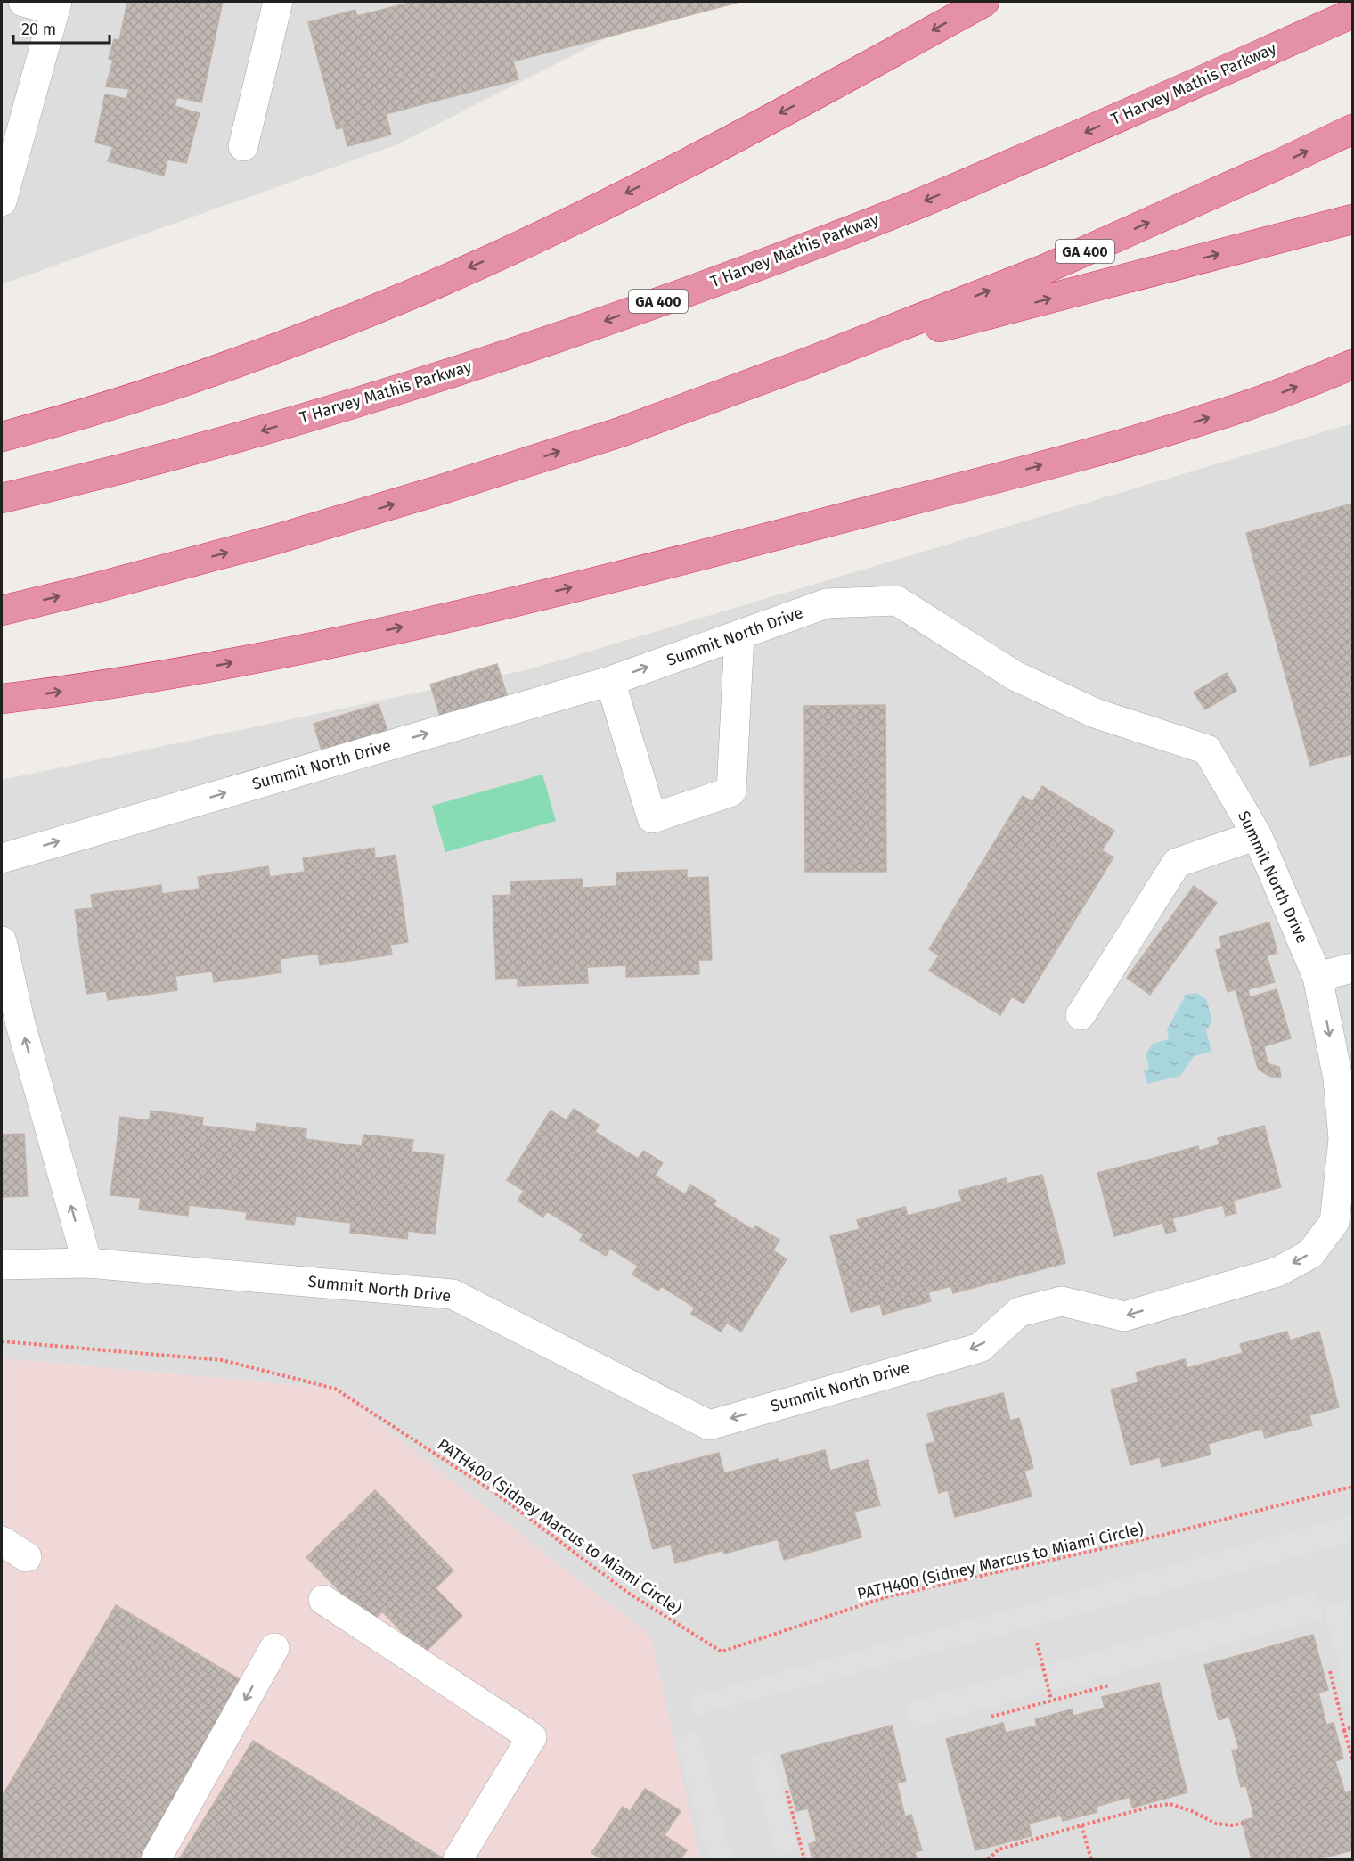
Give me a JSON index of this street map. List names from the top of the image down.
{
  "streets": {
    "highway": ["T Harvey Mathis Parkway", "GA 400"],
    "street": ["Summit North Drive"],
    "path": ["PATH400 (Sidney Marcus to Miami Circle)"]
  },
  "scale_bar": "20 m"
}
